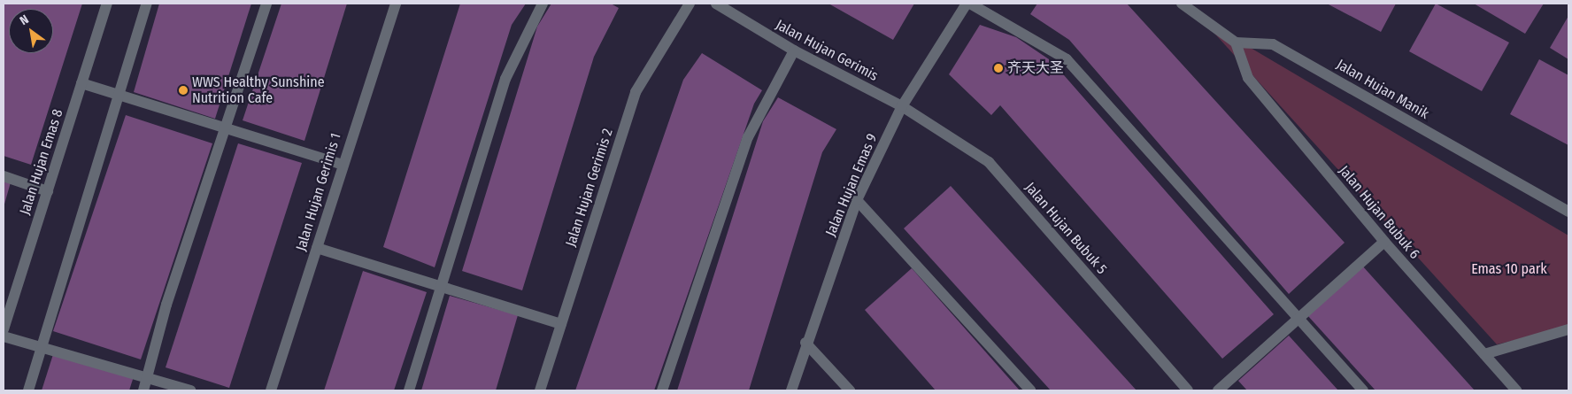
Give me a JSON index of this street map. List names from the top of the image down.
{
  "streets": {
    "street": [
      "Jalan Hujan Gerimis",
      "Jalan Hujan Manik",
      "Jalan Hujan Emas 8",
      "Jalan Hujan Emas 9",
      "Jalan Hujan Gerimis 2",
      "Jalan Hujan Gerimis 1",
      "Jalan Hujan Bubuk 6",
      "Jalan Hujan Bubuk 5"
    ]
  },
  "crossings": [
    ["Jalan Hujan Gerimis", "Jalan Hujan Emas 9"],
    ["Jalan Hujan Gerimis", "Jalan Hujan Bubuk 5"],
    ["Jalan Hujan Manik", "Jalan Hujan Bubuk 6"],
    ["Jalan Hujan Emas 9", "Jalan Hujan Bubuk 5"]
  ],
  "parks": ["Emas 10 park"],
  "places": ["齐天大圣", "WWS Healthy Sunshine Nutrition Cafe"],
  "north": "top left"
}
